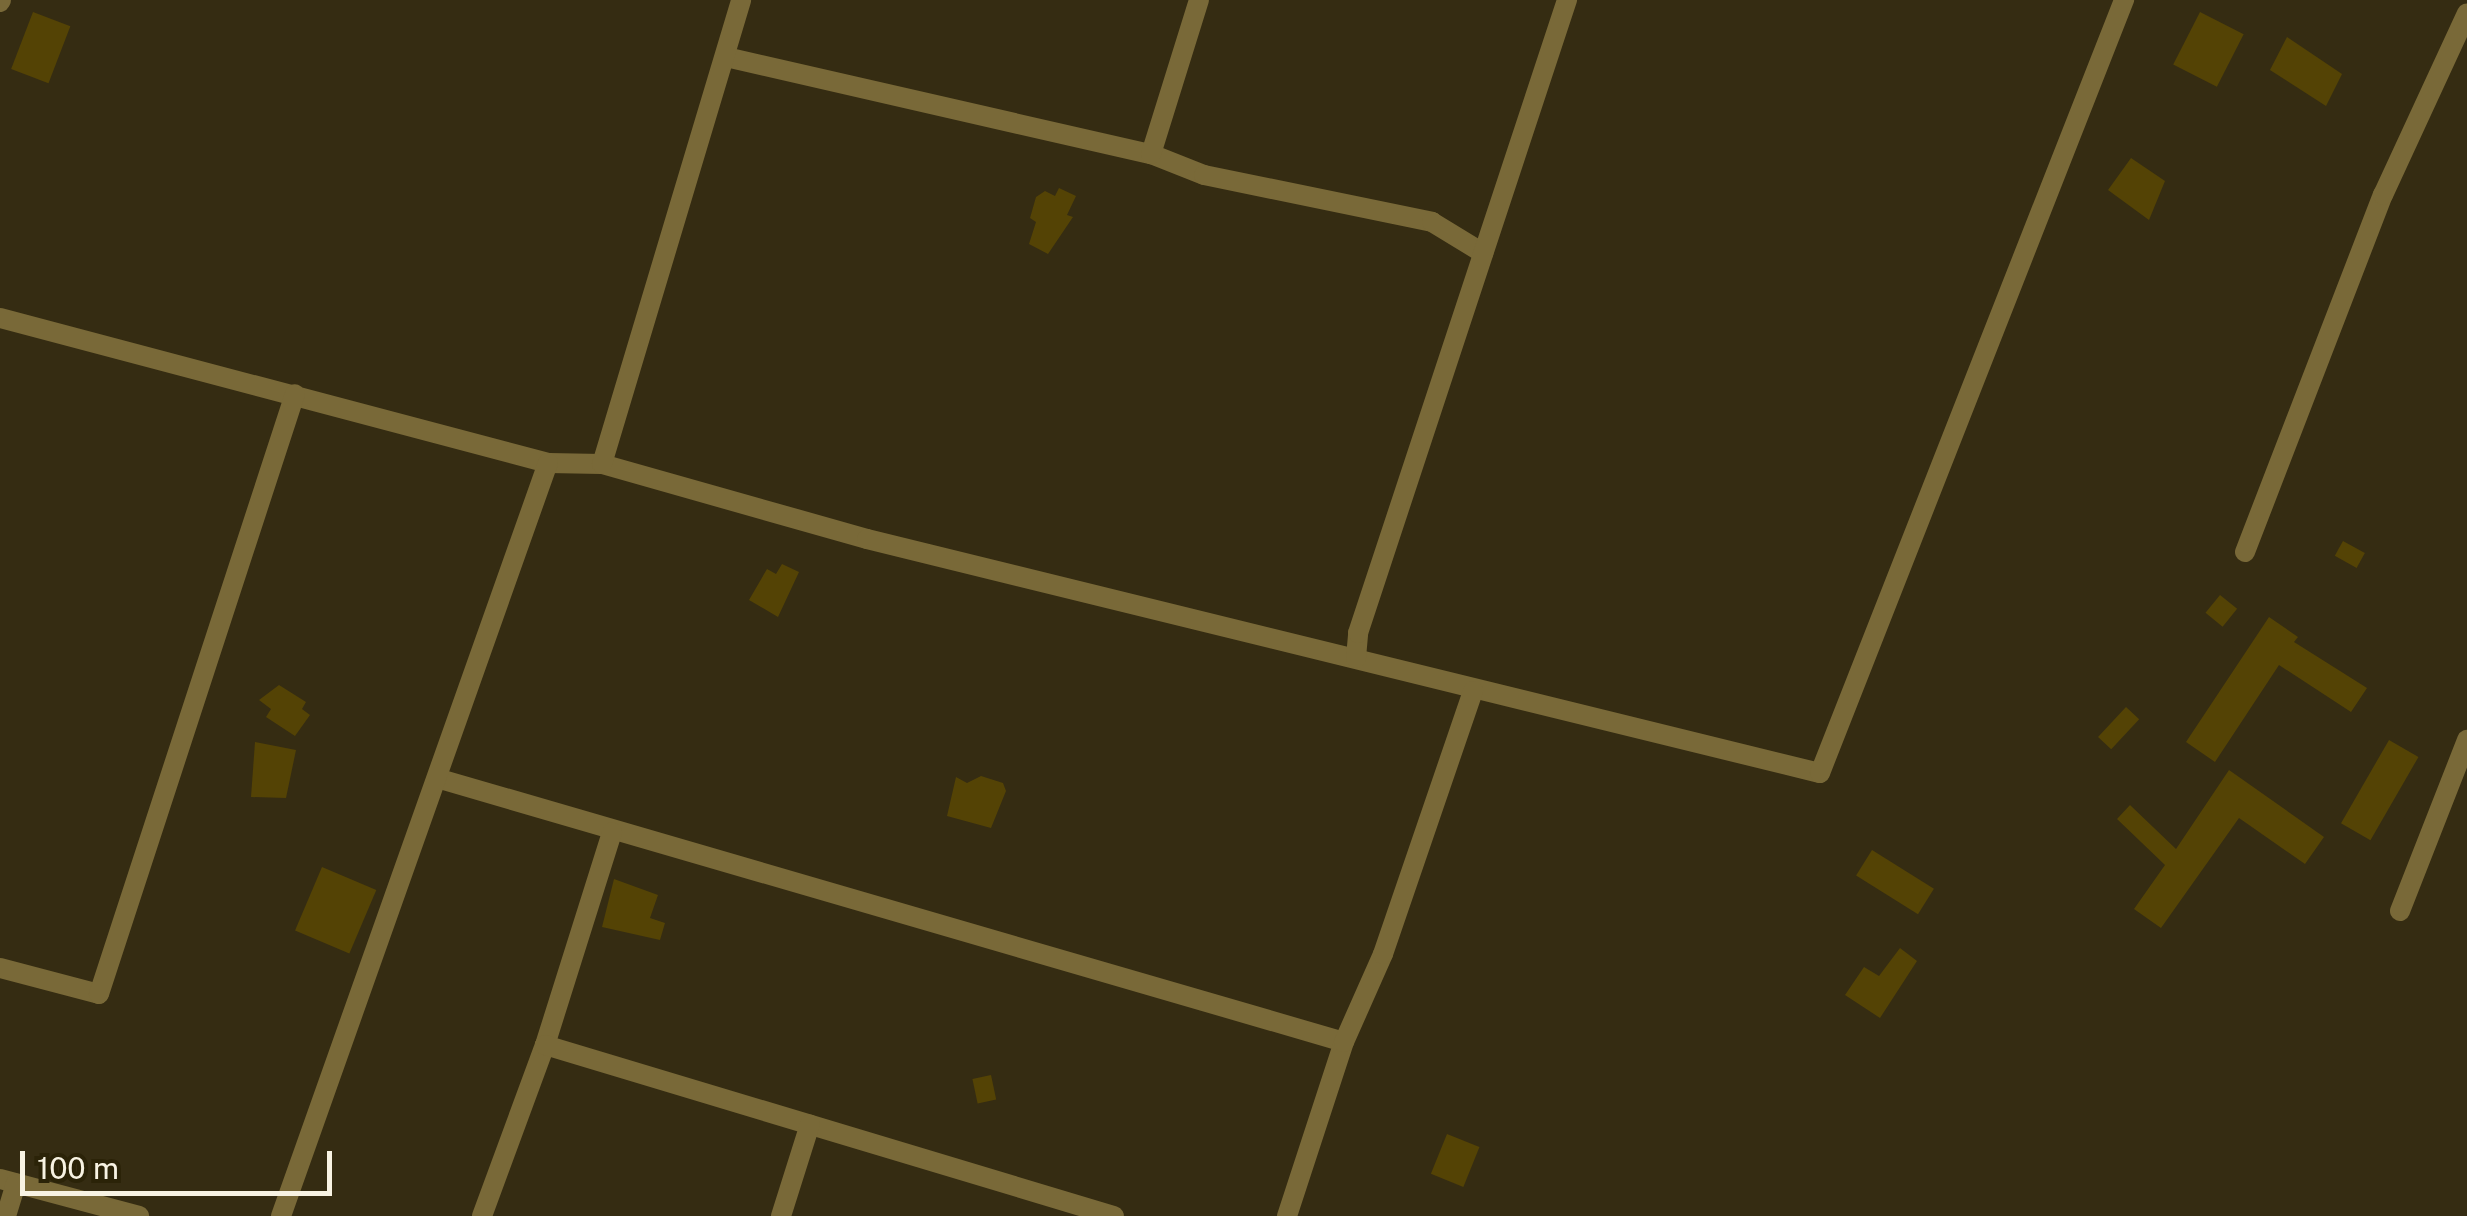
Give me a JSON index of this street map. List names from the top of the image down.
{
  "scale_bar": "100 m"
}
